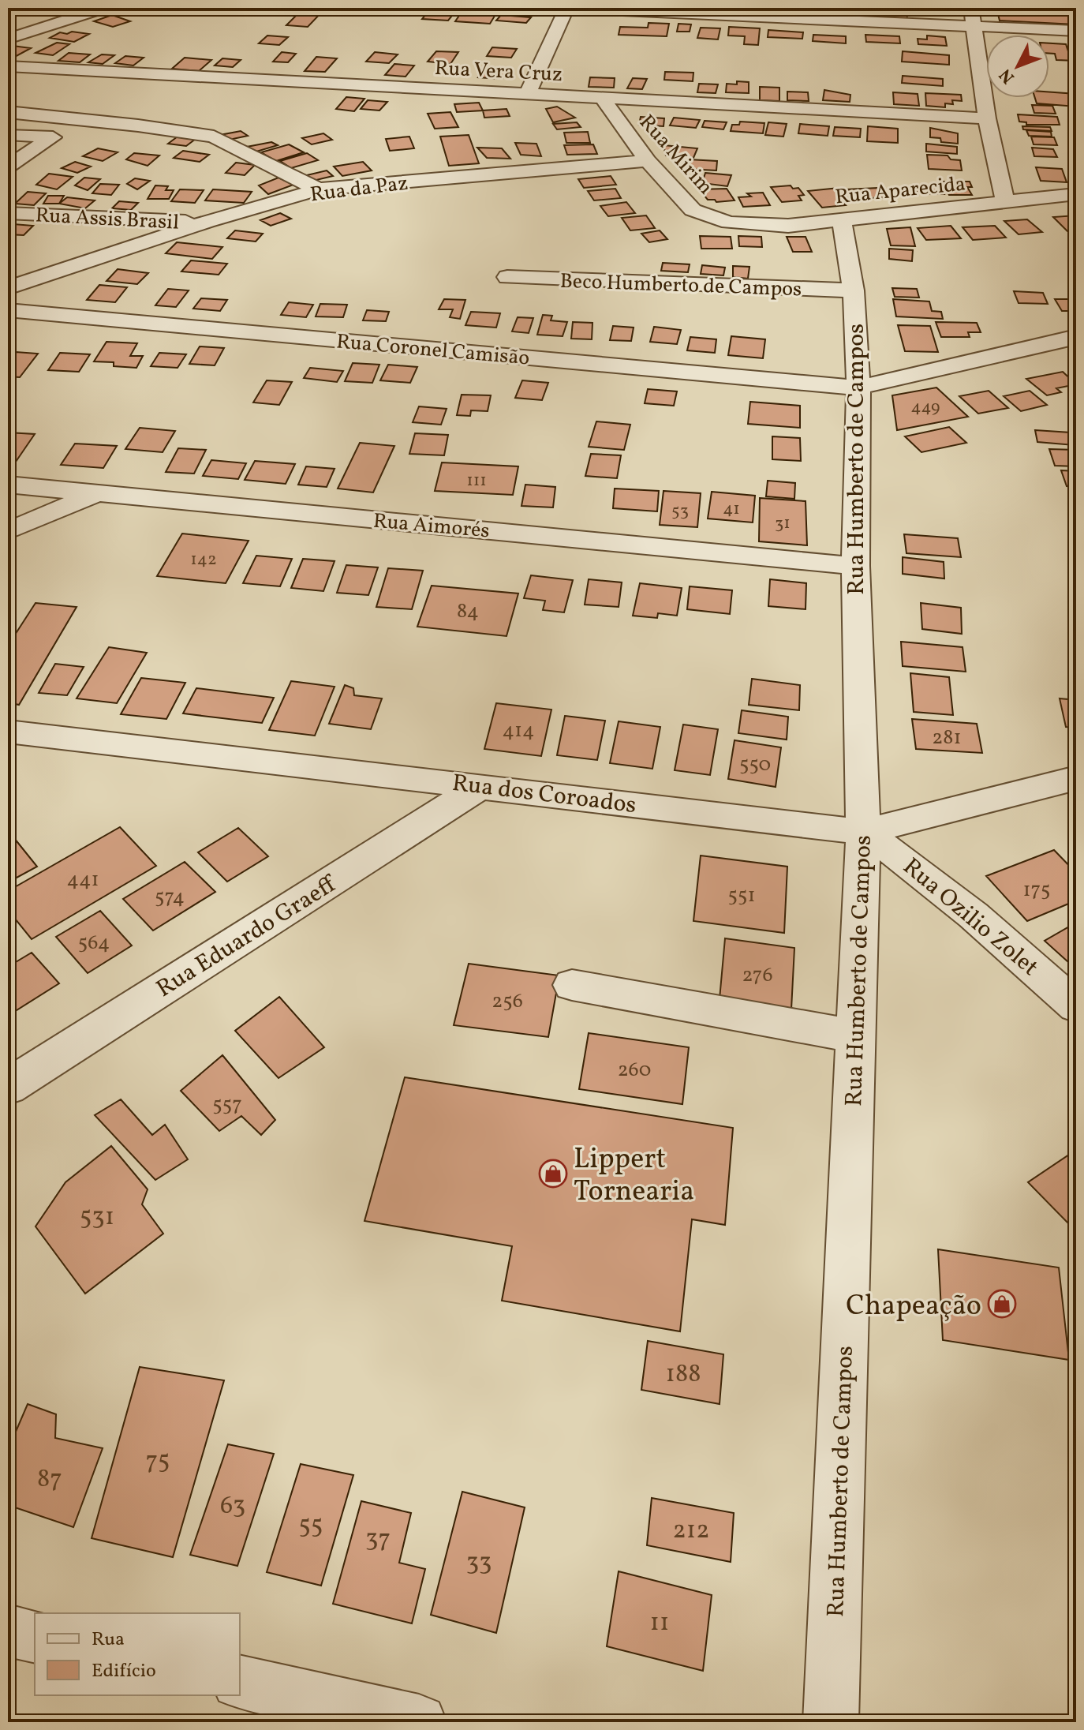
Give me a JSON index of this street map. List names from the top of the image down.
{
  "streets": {
    "street": [
      "Rua Vera Cruz",
      "Rua Mirim",
      "Rua da Paz",
      "Rua Aparecida",
      "Rua Assis Brasil",
      "Beco Humberto de Campos",
      "Rua Coronel Camisão",
      "Rua Humberto de Campos",
      "Rua Aimorés",
      "Rua dos Coroados",
      "Rua Ozilio Zolet",
      "Rua Eduardo Graeff"
    ]
  },
  "crossings": [
    ["Rua Vera Cruz", "Rua Mirim"],
    ["Rua Mirim", "Rua da Paz"],
    ["Rua Mirim", "Rua Aparecida"],
    ["Rua da Paz", "Rua Assis Brasil"],
    ["Rua Aparecida", "Rua Humberto de Campos"],
    ["Beco Humberto de Campos", "Rua Humberto de Campos"],
    ["Rua Coronel Camisão", "Rua Humberto de Campos"],
    ["Rua Humberto de Campos", "Rua Aimorés"],
    ["Rua Humberto de Campos", "Rua dos Coroados"],
    ["Rua Humberto de Campos", "Rua Ozilio Zolet"],
    ["Rua dos Coroados", "Rua Ozilio Zolet"],
    ["Rua dos Coroados", "Rua Eduardo Graeff"]
  ],
  "places": {
    "shop": ["Lippert Tornearia", "Chapeação"]
  },
  "house_numbers": [
    "449",
    "111",
    "41",
    "53",
    "31",
    "142",
    "84",
    "414",
    "281",
    "550",
    "441",
    "175",
    "551",
    "574",
    "564",
    "276",
    "256",
    "260",
    "557",
    "531",
    "188",
    "75",
    "87",
    "63",
    "55",
    "212",
    "37",
    "33",
    "11"
  ],
  "legend": ["Rua", "Edifício"],
  "north": "bottom left"
}
